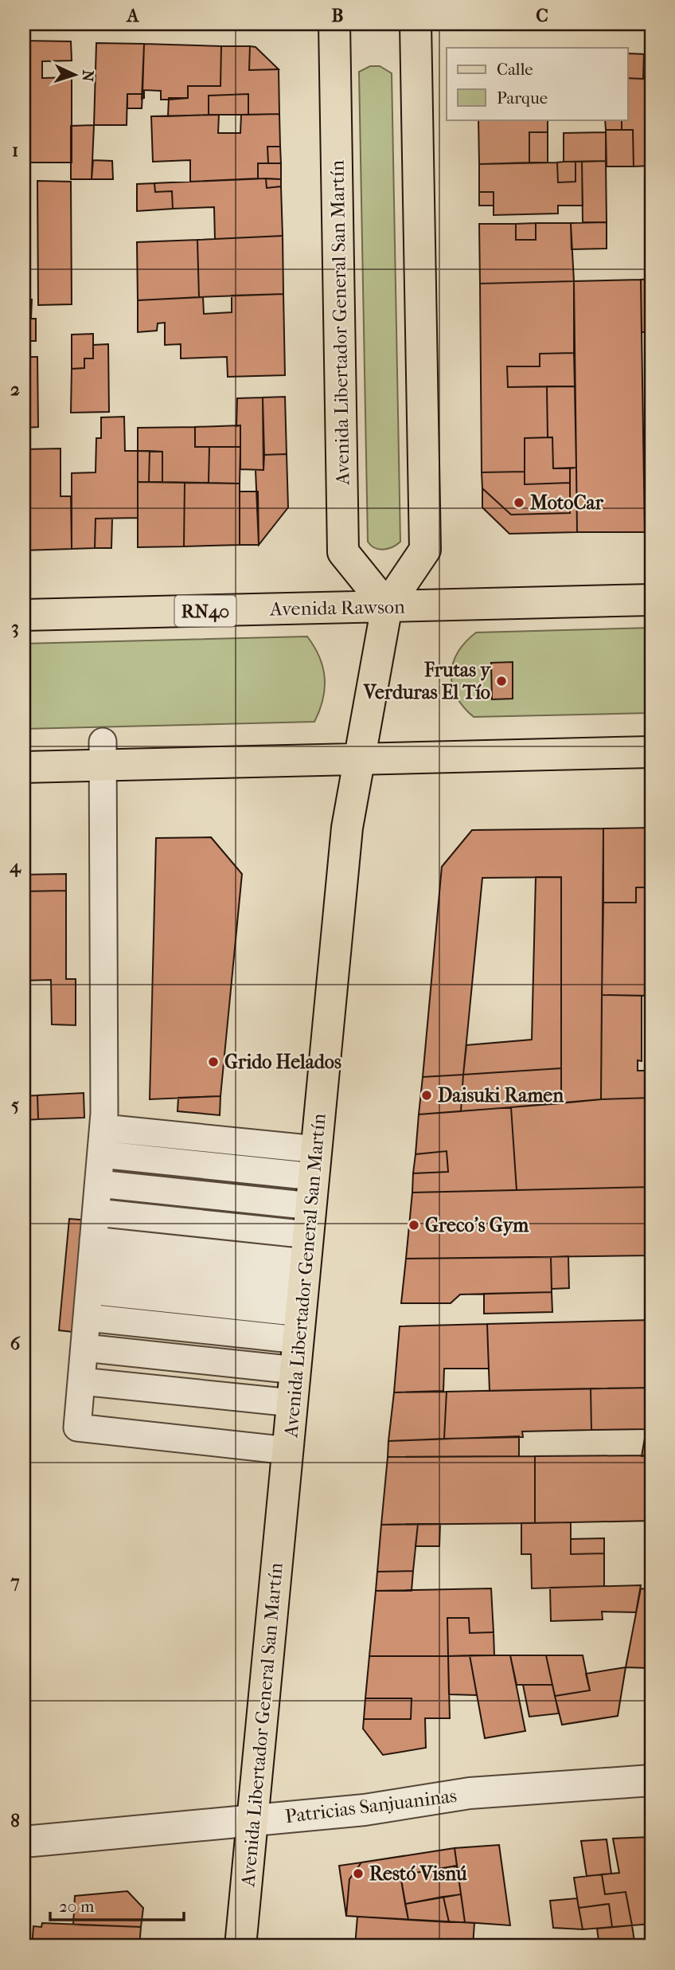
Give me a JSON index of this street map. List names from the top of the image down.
{
  "streets": {
    "main road": ["Avenida Libertador General San Martín", "Avenida Rawson", "RN40"],
    "street": ["Patricias Sanjuaninas"]
  },
  "crossings": [
    ["Avenida Libertador General San Martín", "Avenida Rawson"],
    ["Avenida Libertador General San Martín", "Patricias Sanjuaninas"]
  ],
  "places": [
    "MotoCar",
    "Frutas y Verduras El Tío",
    "Grido Helados",
    "Daisuki Ramen",
    "Greco's Gym",
    "Restó Visnú"
  ],
  "legend": ["Calle", "Parque"],
  "scale_bar": "20 m",
  "north": "right",
  "grid": {
    "columns": ["A", "B", "C"],
    "rows": [
      "1",
      "2",
      "3",
      "4",
      "5",
      "6",
      "7",
      "8"
    ]
  }
}
